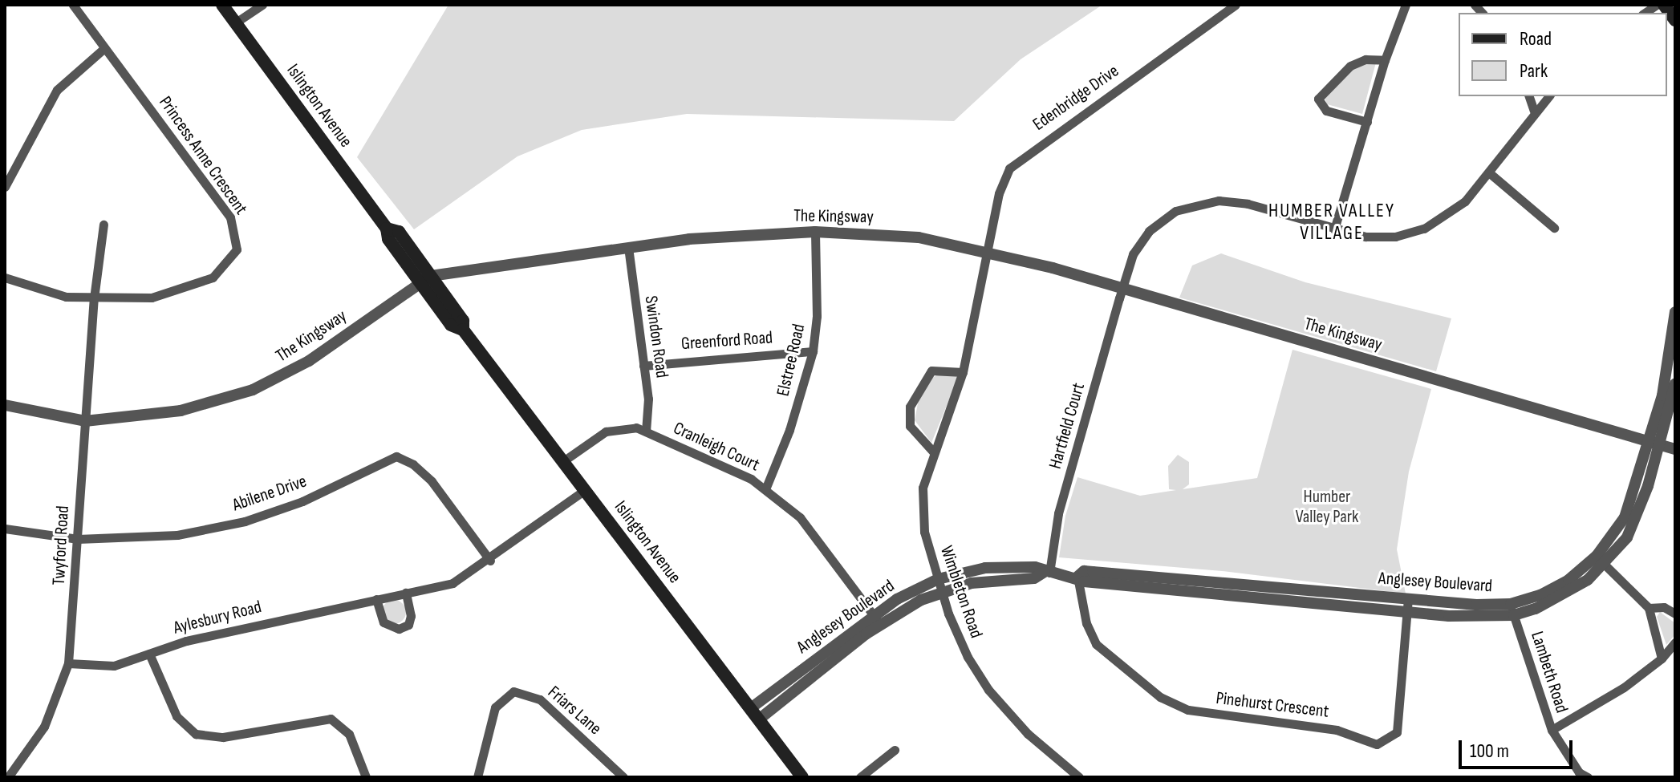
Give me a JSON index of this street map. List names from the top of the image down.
{
  "streets": {
    "main road": ["Islington Avenue"],
    "street": [
      "Edenbridge Drive",
      "Princess Anne Crescent",
      "The Kingsway",
      "Swindon Road",
      "Greenford Road",
      "Elstree Road",
      "Hartfield Court",
      "Cranleigh Court",
      "Abilene Drive",
      "Twyford Road",
      "Anglesey Boulevard",
      "Wimbleton Road",
      "Aylesbury Road",
      "Lambeth Road",
      "Pinehurst Crescent",
      "Friars Lane"
    ]
  },
  "crossings": [
    ["Edenbridge Drive", "The Kingsway"],
    ["Edenbridge Drive", "Wimbleton Road"],
    ["Islington Avenue", "The Kingsway"],
    ["Islington Avenue", "Cranleigh Court"],
    ["Islington Avenue", "Anglesey Boulevard"],
    ["Islington Avenue", "Aylesbury Road"],
    ["Princess Anne Crescent", "Twyford Road"],
    ["The Kingsway", "Swindon Road"],
    ["The Kingsway", "Elstree Road"],
    ["The Kingsway", "Hartfield Court"],
    ["The Kingsway", "Twyford Road"],
    ["The Kingsway", "Anglesey Boulevard"],
    ["The Kingsway", "Wimbleton Road"],
    ["Swindon Road", "Greenford Road"],
    ["Swindon Road", "Cranleigh Court"],
    ["Greenford Road", "Elstree Road"],
    ["Elstree Road", "Cranleigh Court"],
    ["Hartfield Court", "Anglesey Boulevard"],
    ["Cranleigh Court", "Anglesey Boulevard"],
    ["Abilene Drive", "Twyford Road"],
    ["Abilene Drive", "Aylesbury Road"],
    ["Twyford Road", "Aylesbury Road"],
    ["Anglesey Boulevard", "Wimbleton Road"],
    ["Anglesey Boulevard", "Lambeth Road"],
    ["Anglesey Boulevard", "Pinehurst Crescent"]
  ],
  "districts": ["HUMBER VALLEY VILLAGE"],
  "parks": ["Humber Valley Park"],
  "legend": ["Road", "Park"],
  "scale_bar": "100 m"
}
